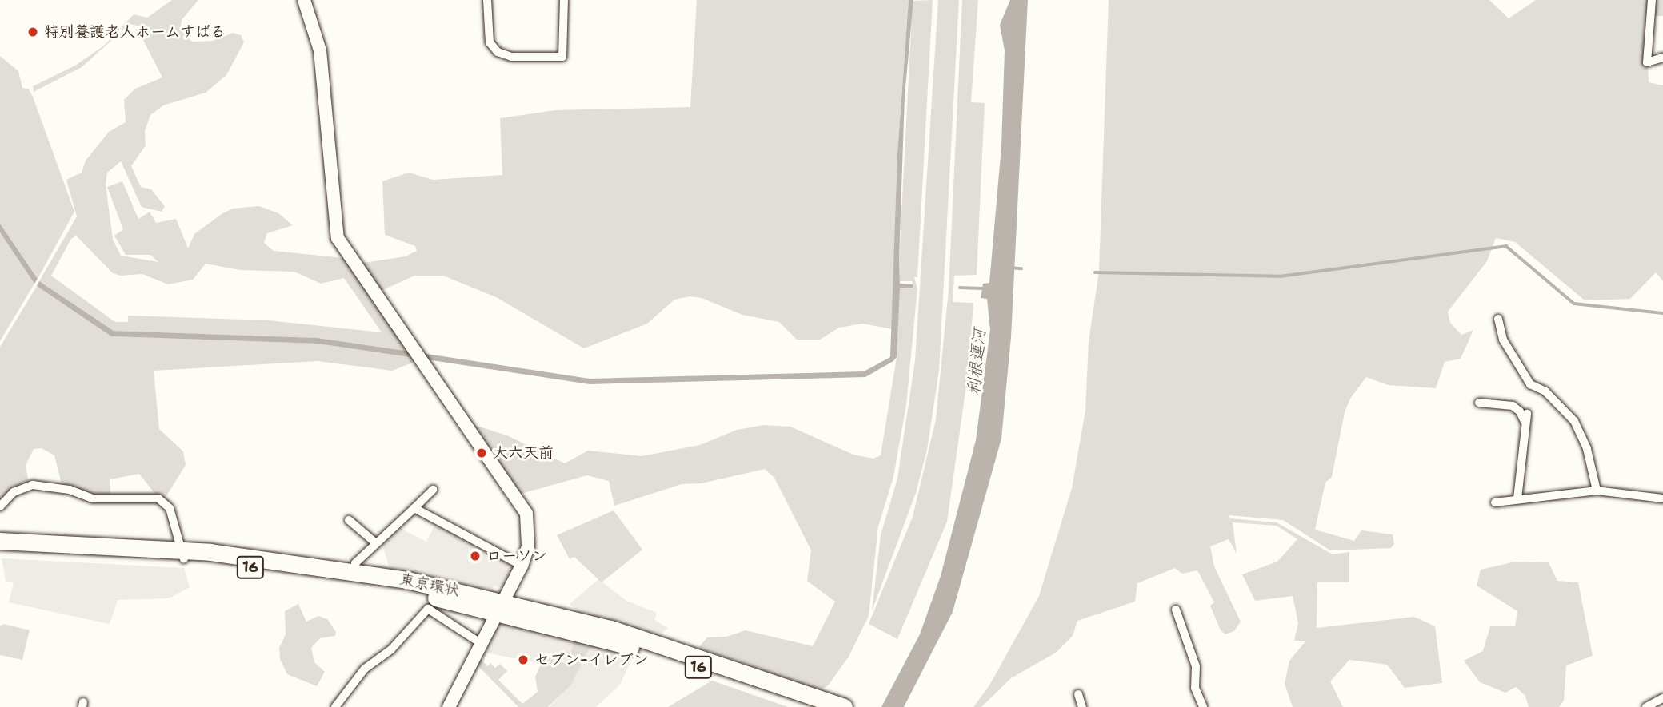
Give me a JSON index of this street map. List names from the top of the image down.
{
  "streets": {
    "highway": ["16", "東京環状"]
  },
  "water": ["利根運河"],
  "places": [
    "特別養護老人ホームすばる",
    "大六天前",
    "ローソン",
    "セブン-イレブン"
  ]
}
